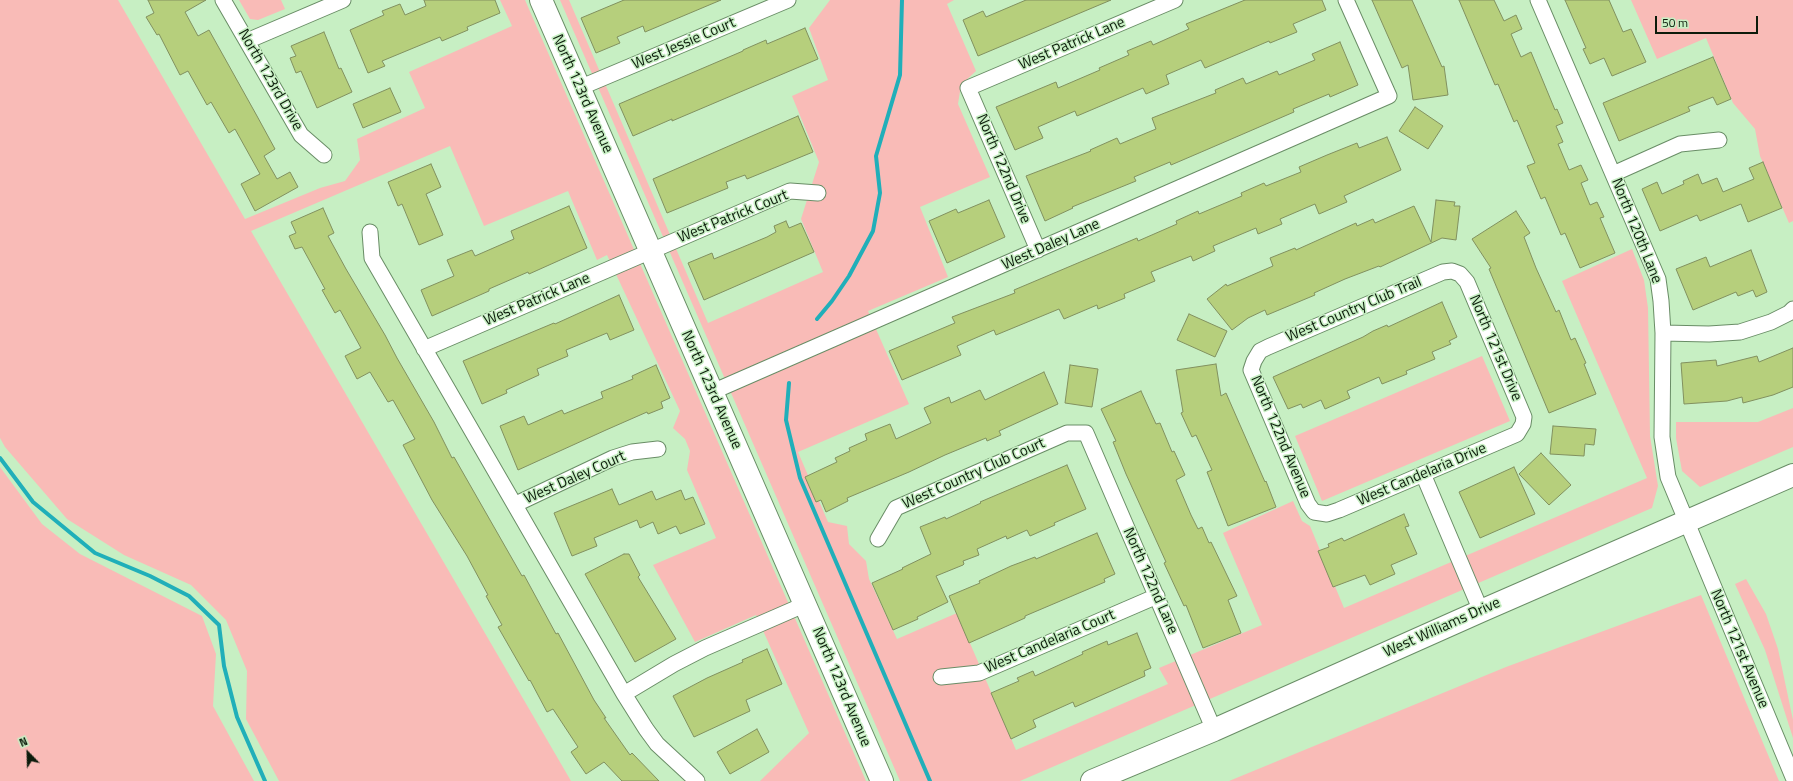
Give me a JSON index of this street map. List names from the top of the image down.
{
  "streets": {
    "street": [
      "West Jessie Court",
      "West Patrick Lane",
      "North 123rd Drive",
      "North 123rd Avenue",
      "North 122nd Drive",
      "West Patrick Court",
      "North 120th Lane",
      "West Daley Lane",
      "West Country Club Trail",
      "North 121st Drive",
      "North 122nd Avenue",
      "West Country Club Court",
      "West Candelaria Drive",
      "West Daley Court",
      "North 122nd Lane",
      "West Williams Drive",
      "West Candelaria Court",
      "North 121st Avenue"
    ]
  },
  "crossings": [
    ["West Jessie Court", "North 123rd Avenue"],
    ["West Patrick Lane", "North 123rd Avenue"],
    ["West Patrick Lane", "North 122nd Drive"],
    ["West Patrick Lane", "West Patrick Court"],
    ["North 123rd Avenue", "West Patrick Court"],
    ["North 123rd Avenue", "West Daley Lane"],
    ["North 122nd Drive", "West Daley Lane"],
    ["North 120th Lane", "West Williams Drive"],
    ["North 120th Lane", "North 121st Avenue"],
    ["West Country Club Trail", "North 121st Drive"],
    ["West Country Club Trail", "North 122nd Avenue"],
    ["North 121st Drive", "West Candelaria Drive"],
    ["North 122nd Avenue", "West Candelaria Drive"],
    ["West Country Club Court", "North 122nd Lane"],
    ["North 122nd Lane", "West Williams Drive"],
    ["North 122nd Lane", "West Candelaria Court"],
    ["West Williams Drive", "North 121st Avenue"]
  ],
  "scale_bar": "50 m",
  "north": "top left"
}
